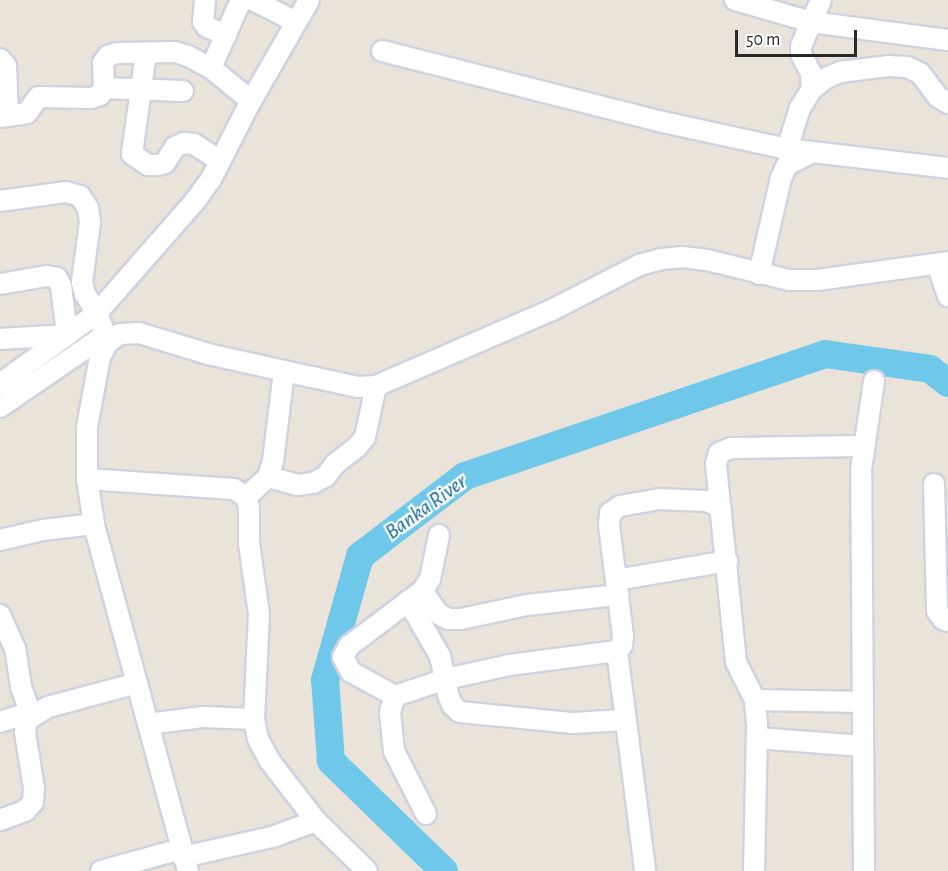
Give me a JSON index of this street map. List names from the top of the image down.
{
  "water": ["Banka River"],
  "scale_bar": "50 m"
}
